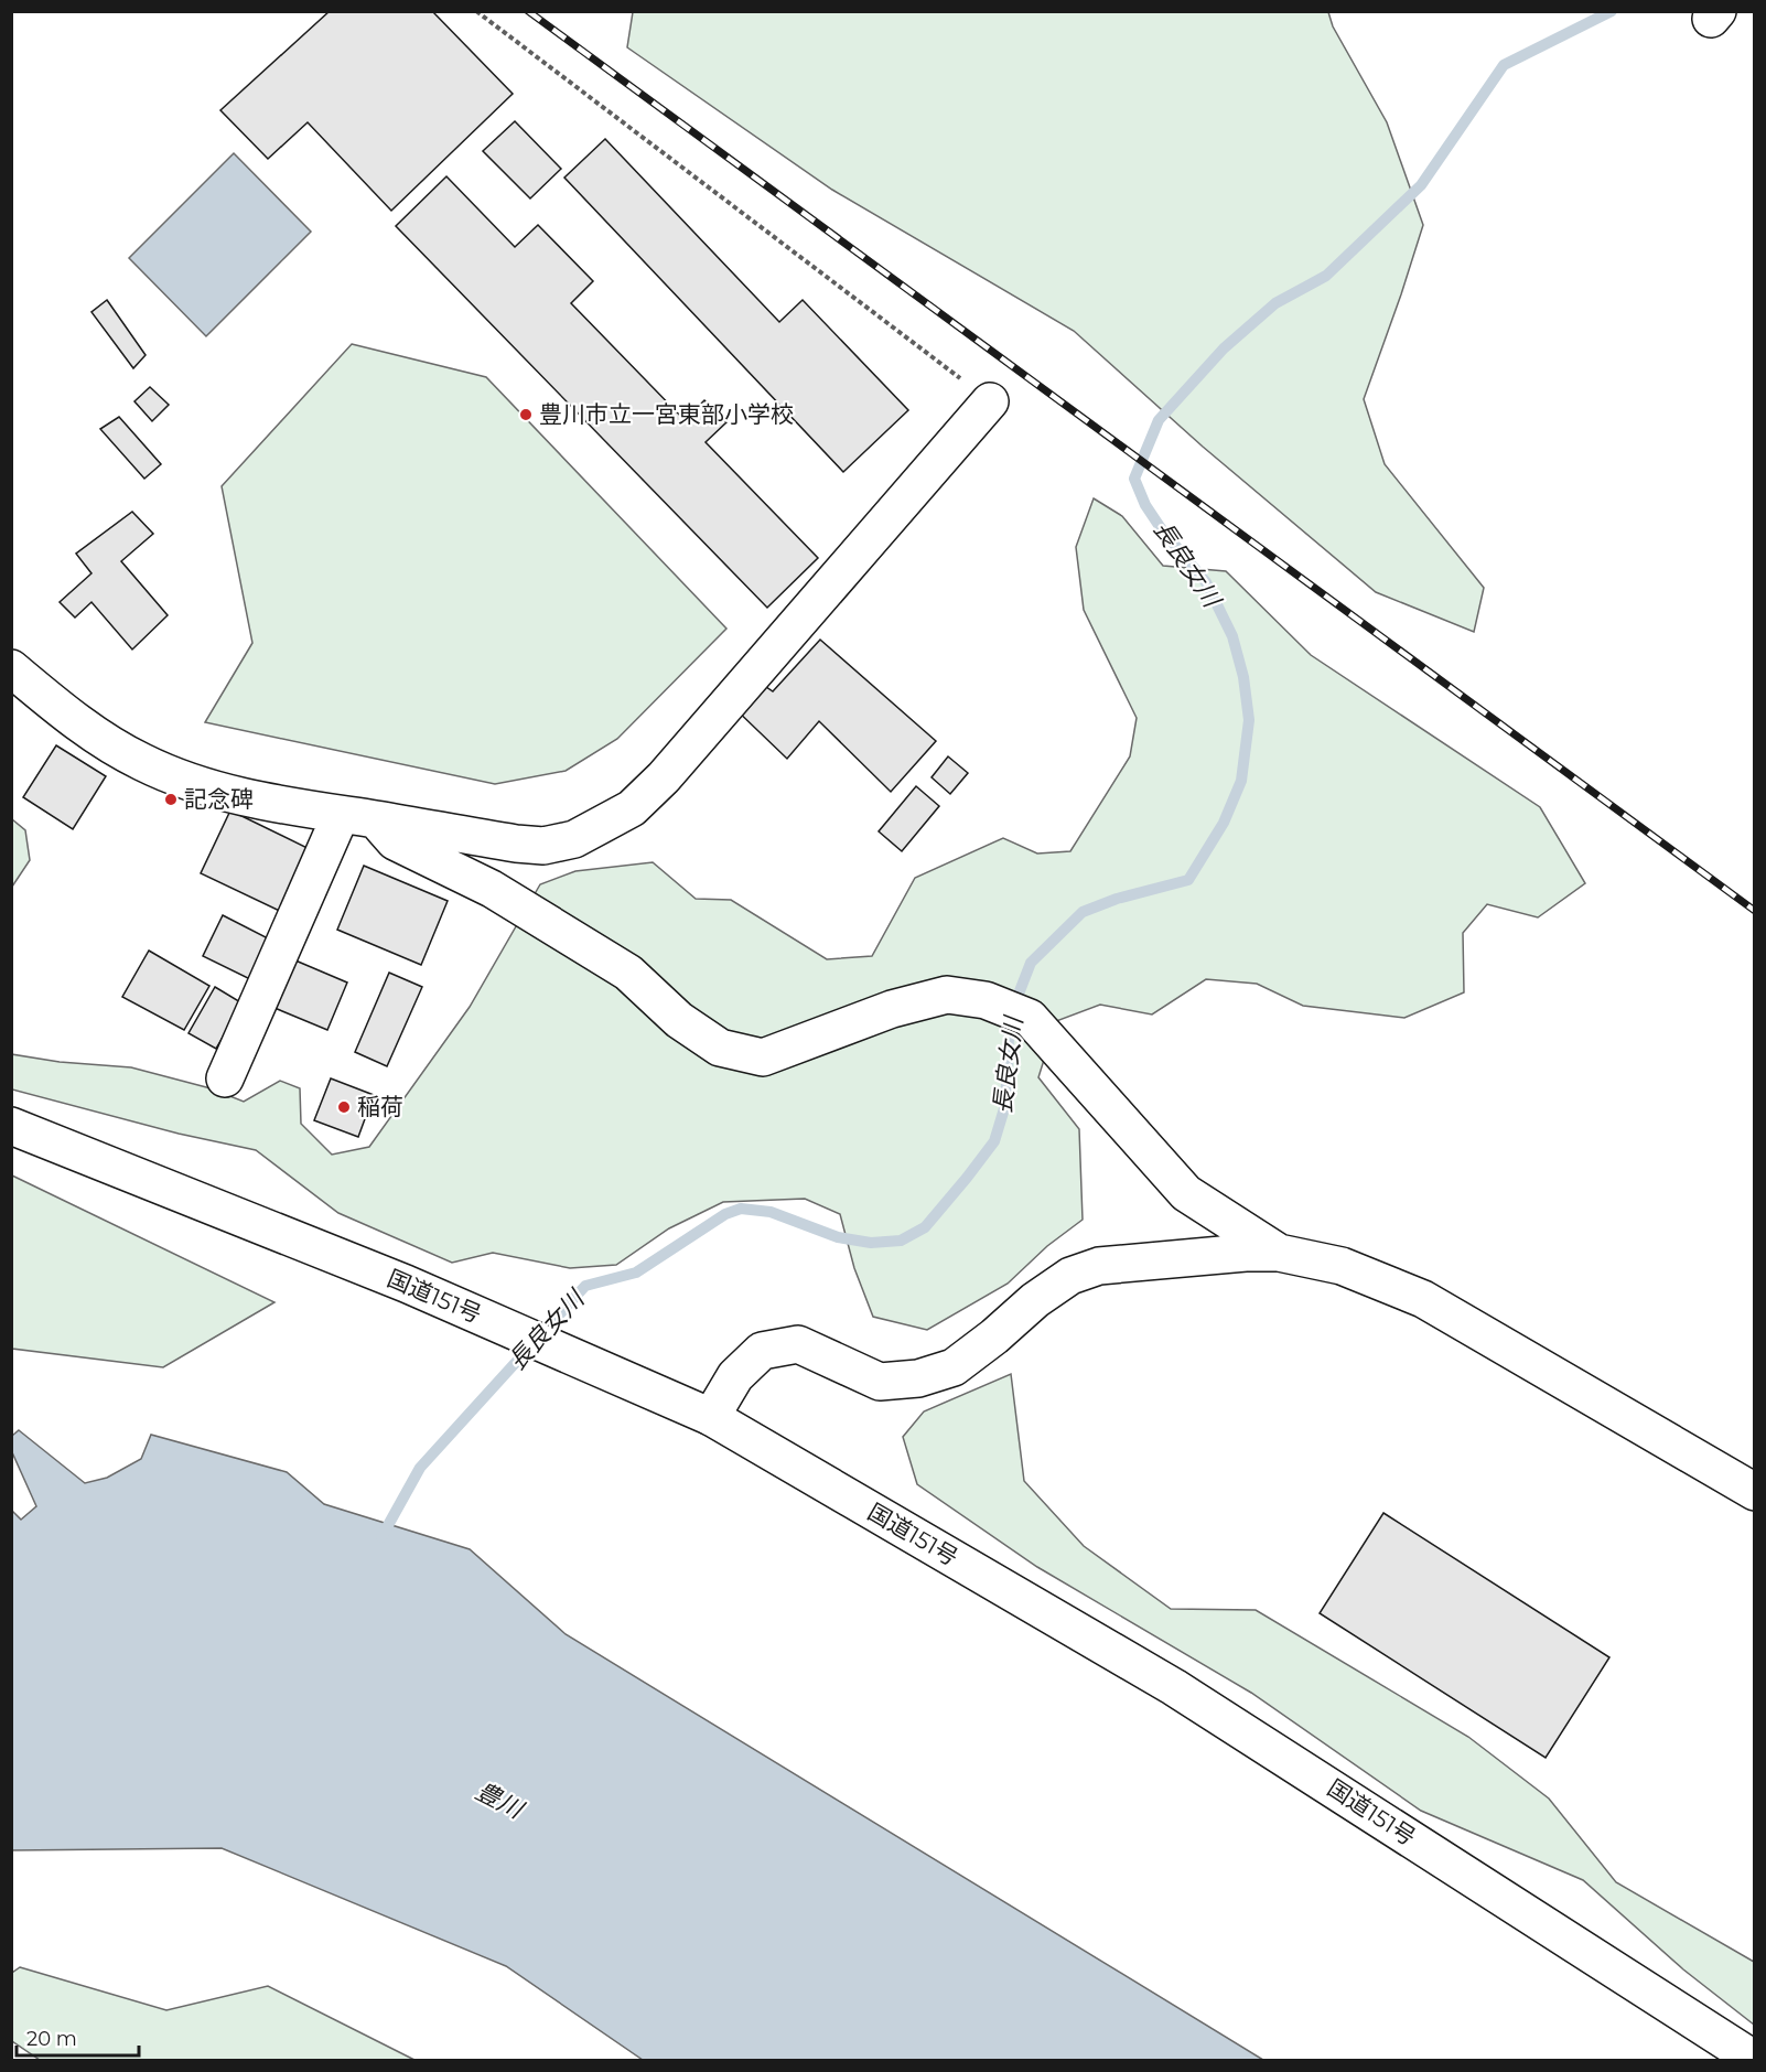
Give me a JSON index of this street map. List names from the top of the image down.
{
  "streets": {
    "main road": ["国道151号"]
  },
  "water": ["長良女川", "豊川"],
  "places": ["豊川市立一宮東部小学校", "記念碑", "稲荷"],
  "scale_bar": "20 m"
}
